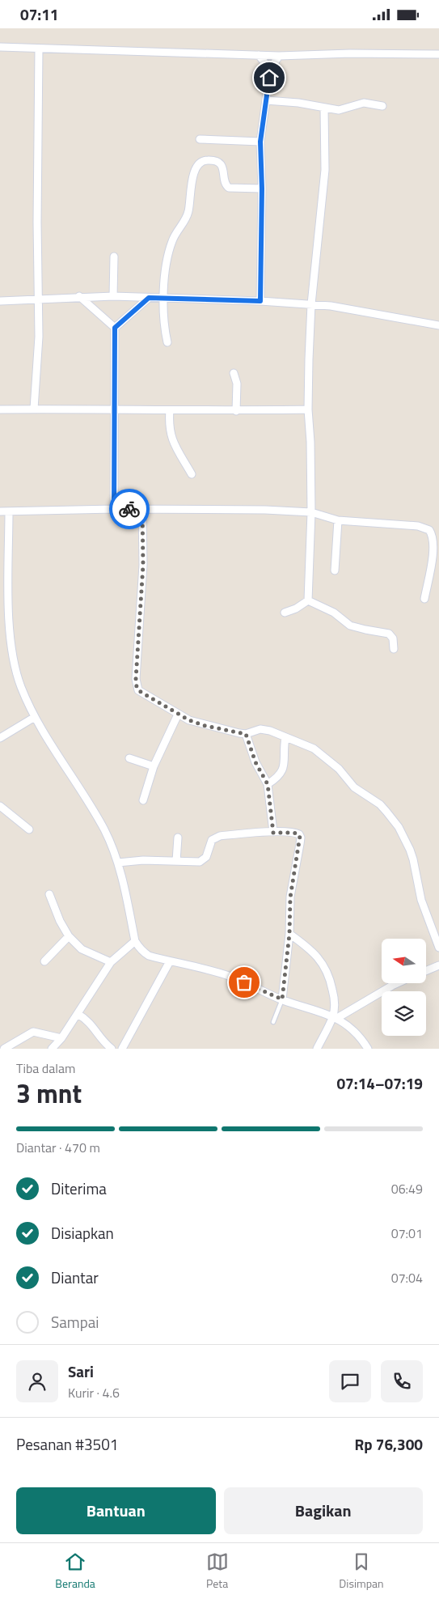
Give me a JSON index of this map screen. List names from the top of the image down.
{
  "north": "left",
  "page": {
    "status": "07:11",
    "heading": ["3 mnt", "Tiba dalam", "07:14–07:19"],
    "panel": [
      "Sari",
      "Kurir · 4.6",
      "Pesanan #3501",
      "Rp 76,300"
    ],
    "bar": "Diantar · 470 m",
    "list": [
      ["Diterima", "06:49"],
      ["Disiapkan", "07:01"],
      ["Diantar", "07:04"],
      "Sampai"
    ],
    "buttons": ["Bantuan", "Bagikan"],
    "tabs": ["Beranda", "Peta", "Disimpan"]
  }
}
